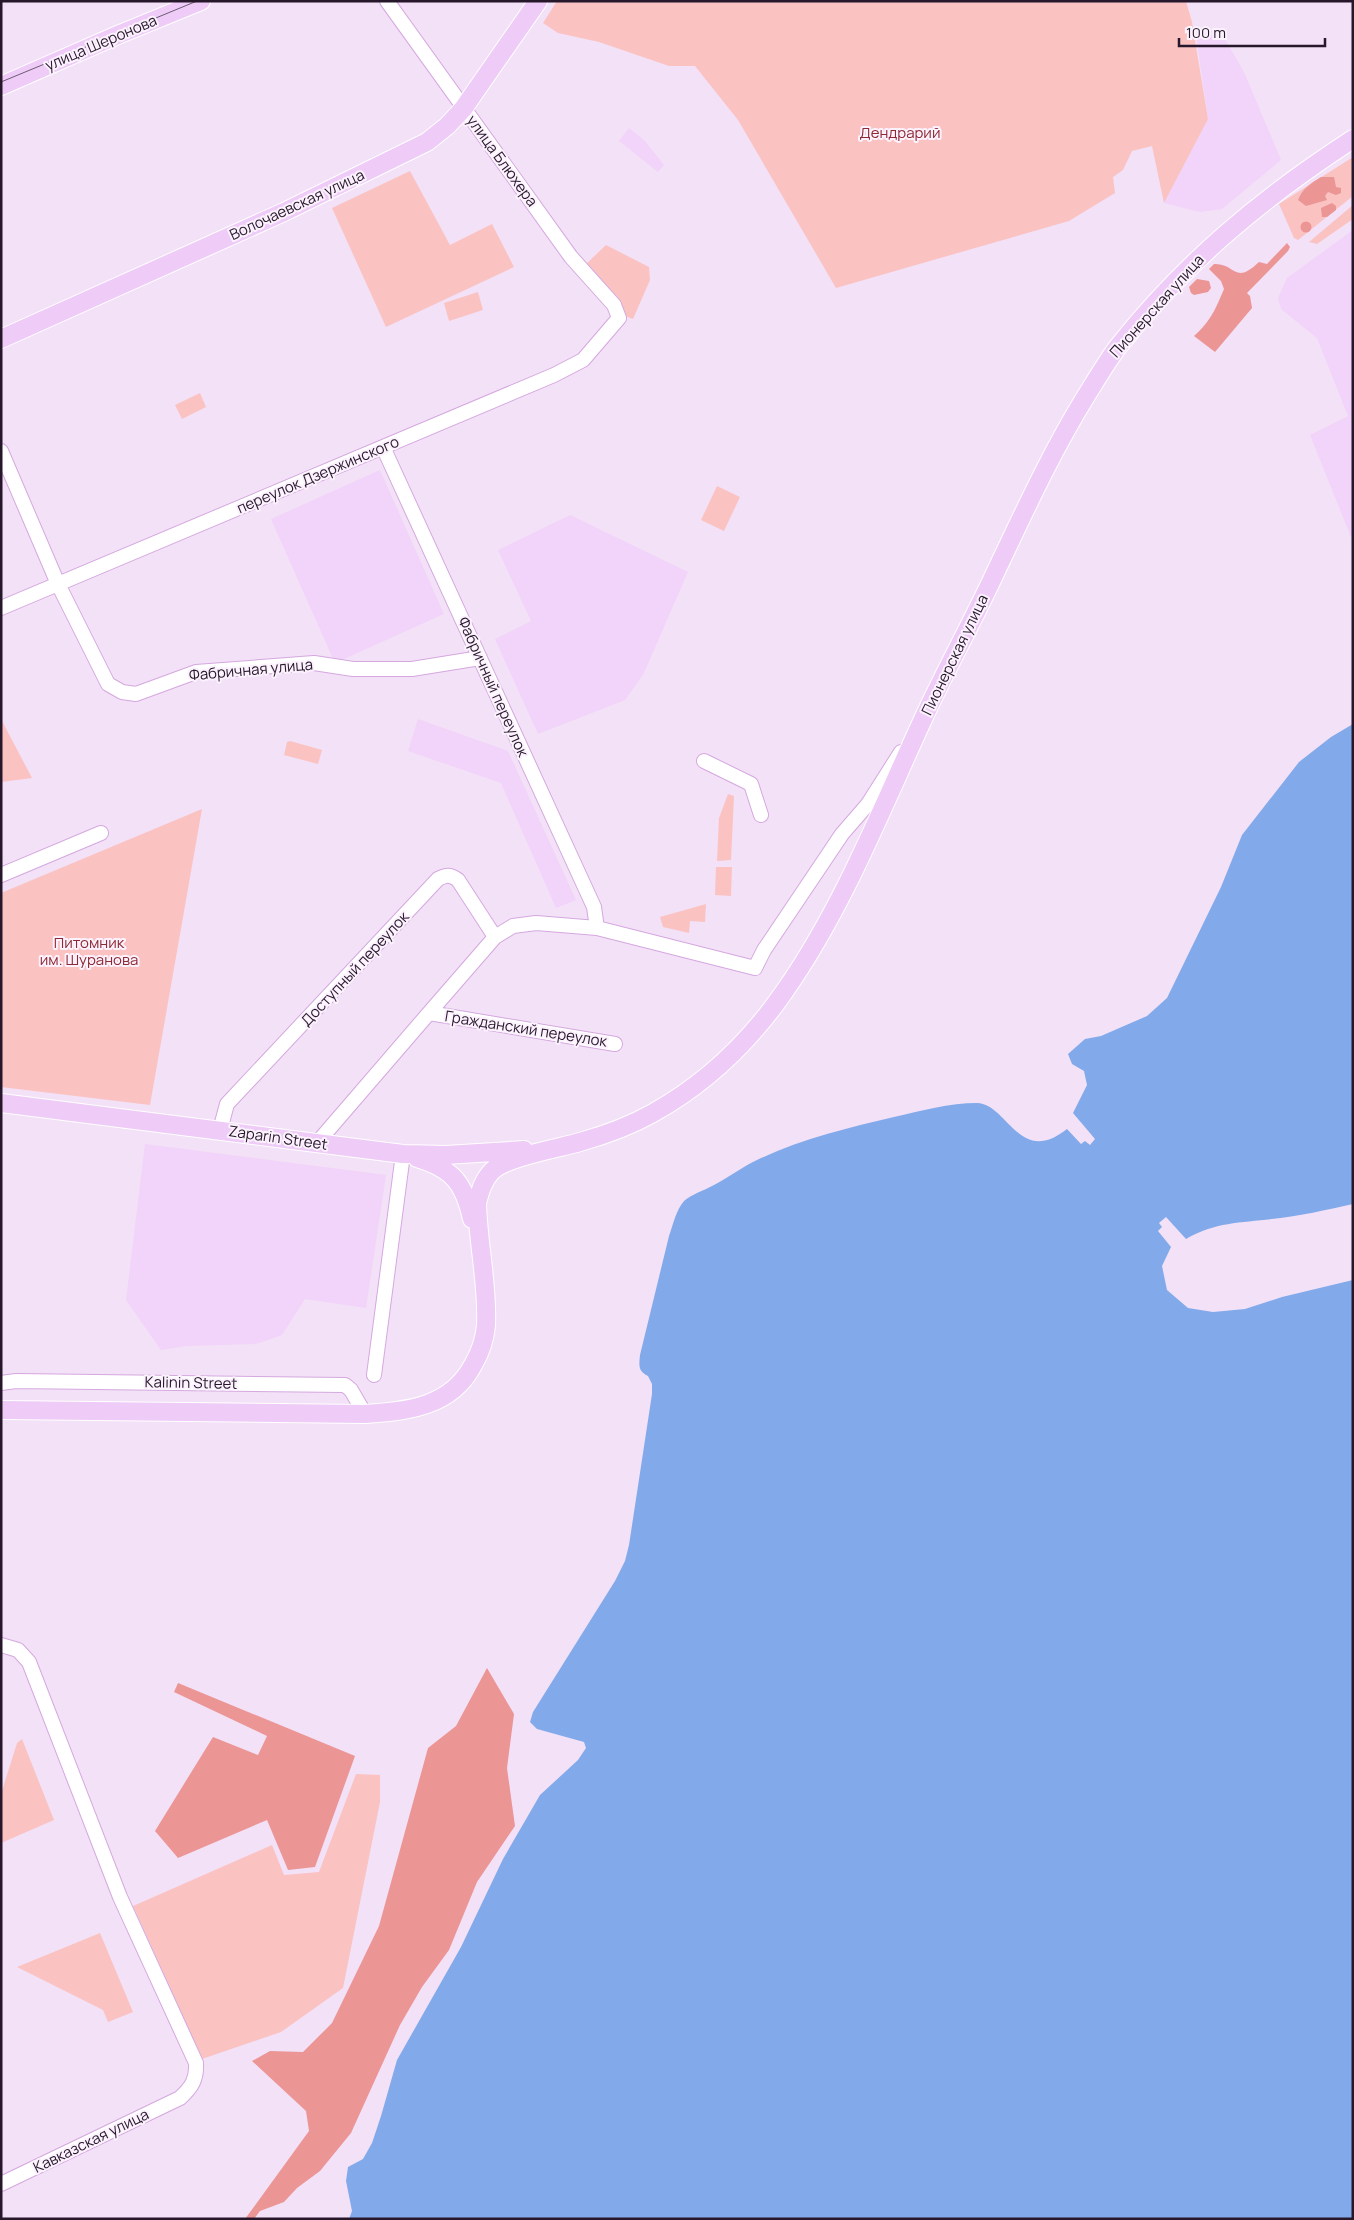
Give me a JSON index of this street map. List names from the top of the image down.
{
  "streets": {
    "main road": [
      "улица Шеронова",
      "Волочаевская улица",
      "Пионерская улица",
      "Zaparin Street",
      "Kalinin Street"
    ],
    "street": [
      "улица Блюхера",
      "переулок Дзержинского",
      "Фабричная улица",
      "Фабричный переулок",
      "Доступный переулок",
      "Гражданский переулок",
      "Кавказская улица"
    ]
  },
  "crossings": [
    ["улица Блюхера", "Волочаевская улица"],
    ["улица Блюхера", "переулок Дзержинского"],
    ["Пионерская улица", "Zaparin Street"],
    ["переулок Дзержинского", "Фабричная улица"],
    ["переулок Дзержинского", "Фабричный переулок"],
    ["Фабричная улица", "Фабричный переулок"],
    ["Доступный переулок", "Zaparin Street"],
    ["Гражданский переулок", "Zaparin Street"]
  ],
  "parks": ["Дендрарий", "Питомник им. Шуранова"],
  "scale_bar": "100 m"
}
